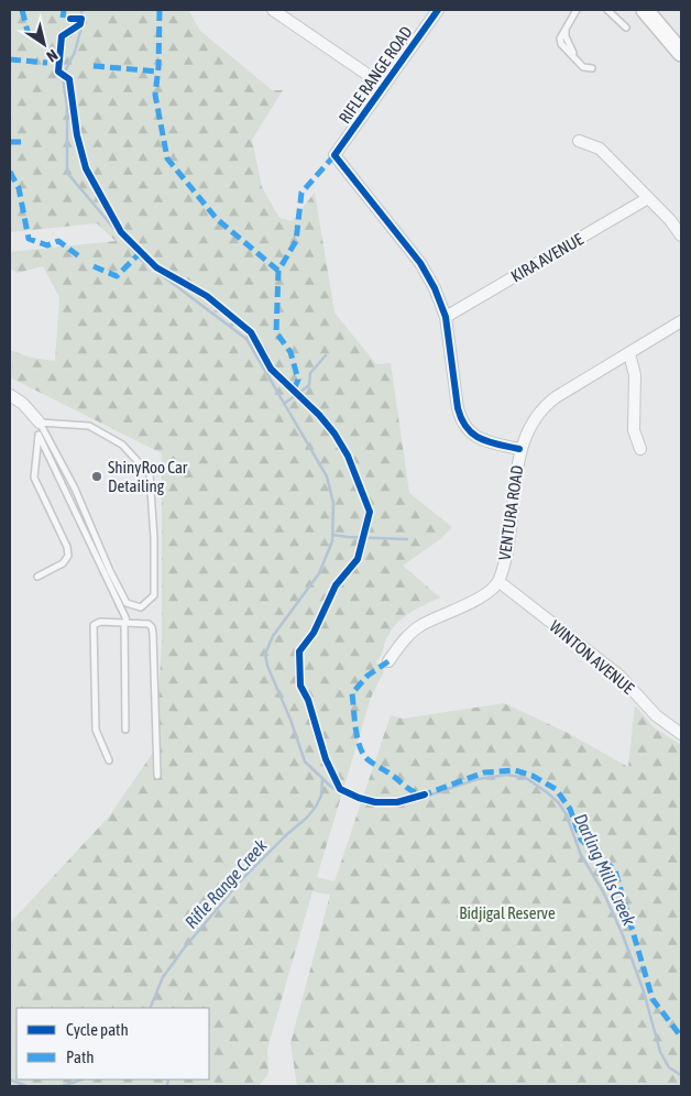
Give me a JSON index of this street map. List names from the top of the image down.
{
  "streets": {
    "street": [
      "RIFLE RANGE ROAD",
      "KIRA AVENUE",
      "VENTURA ROAD",
      "WINTON AVENUE"
    ]
  },
  "crossings": [
    ["RIFLE RANGE ROAD", "KIRA AVENUE"],
    ["VENTURA ROAD", "WINTON AVENUE"]
  ],
  "water": ["Darling Mills Creek", "Rifle Range Creek"],
  "parks": ["Bidjigal Reserve"],
  "places": ["ShinyRoo Car Detailing"],
  "legend": ["Cycle path", "Path"],
  "north": "bottom right"
}
